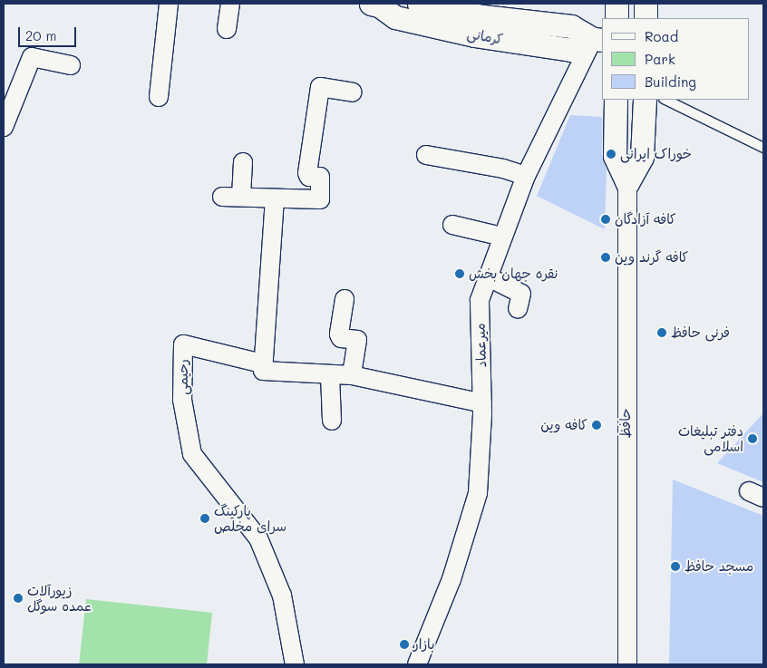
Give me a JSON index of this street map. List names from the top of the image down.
{
  "streets": {
    "street": [
      "کرمانی",
      "میرعماد",
      "رحیمی",
      "حافظ"
    ]
  },
  "crossings": [
    ["کرمانی", "میرعماد"],
    ["میرعماد", "رحیمی"]
  ],
  "places": [
    "خوراک ایرانی",
    "کافه آزادگان",
    "کافه گرند وین",
    "نقره جهان بخش",
    "فرنی حافظ",
    "کافه وین",
    "دفتر تبلیغات اسلامی",
    "پارکینگ سرای مخلص",
    "مسجد حافظ",
    "زیورآلات عمده سوگل",
    "بازار"
  ],
  "legend": ["Road", "Park", "Building"],
  "scale_bar": "20 m"
}
